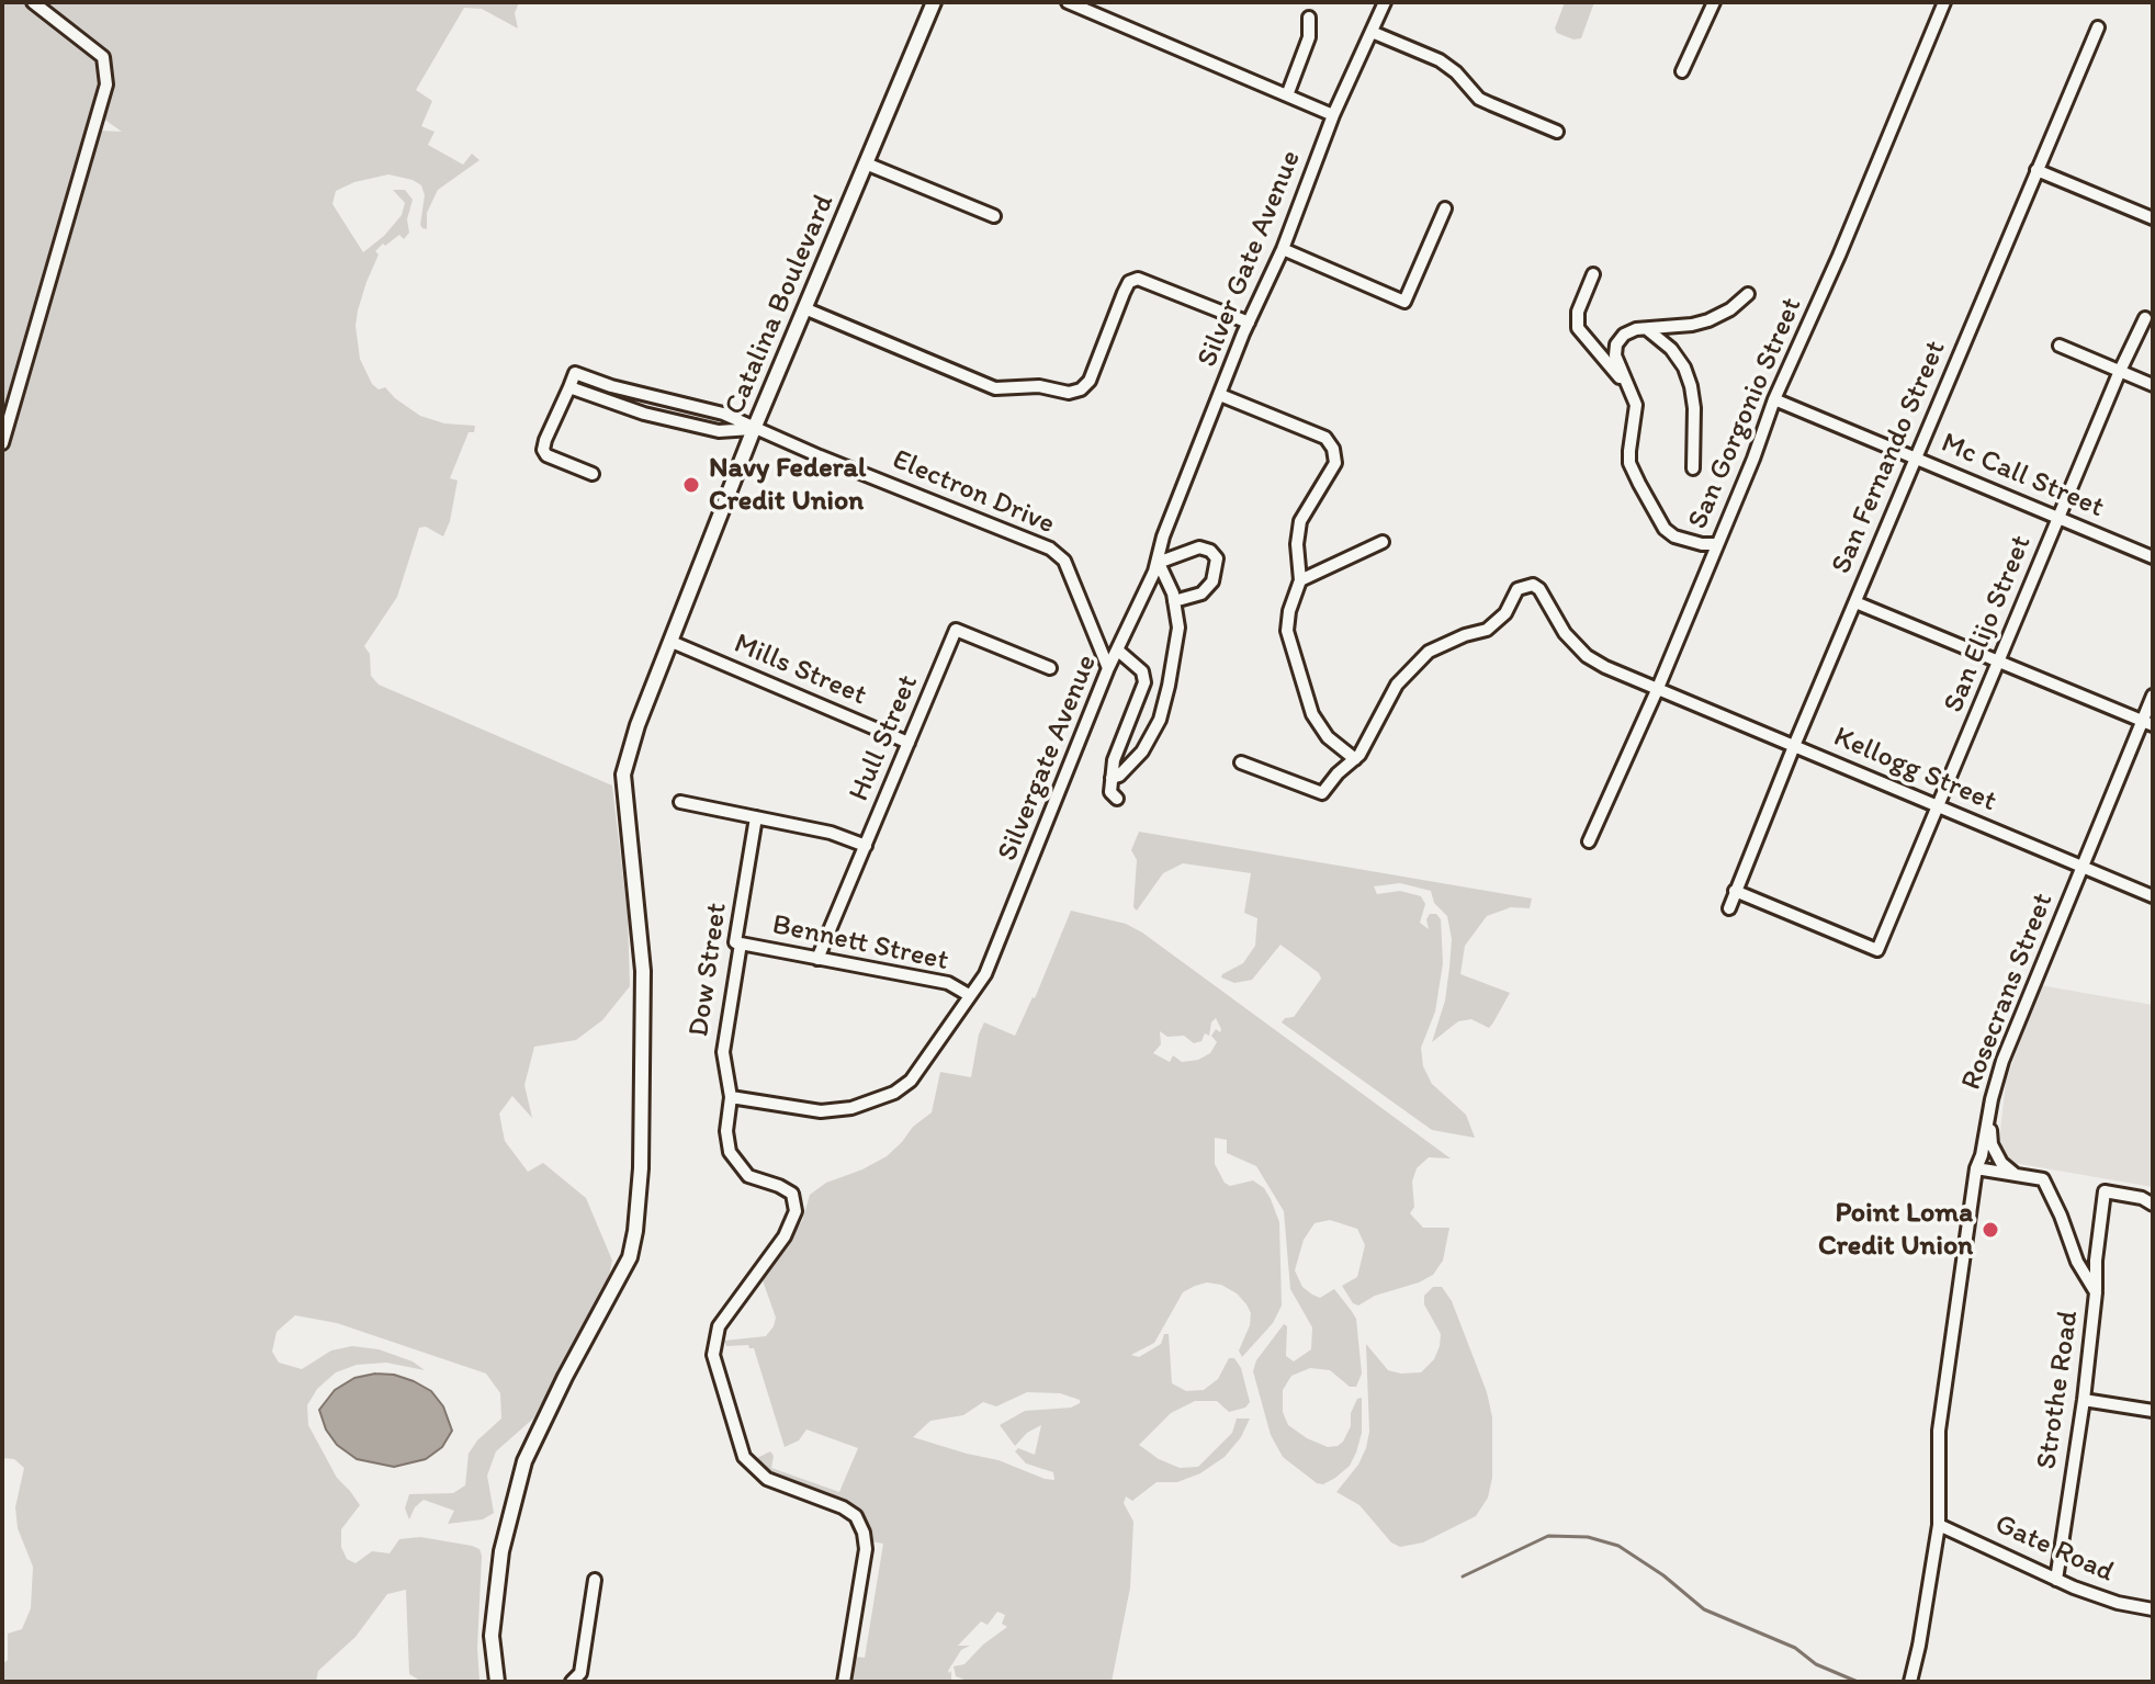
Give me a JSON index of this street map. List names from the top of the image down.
{
  "streets": {
    "main road": ["Catalina Boulevard"],
    "street": [
      "Silver Gate Avenue",
      "San Gorgonio Street",
      "San Fernando Street",
      "Mc Call Street",
      "Electron Drive",
      "San Elijo Street",
      "Mills Street",
      "Hull Street",
      "Silvergate Avenue",
      "Kellogg Street",
      "Bennett Street",
      "Dow Street",
      "Rosecrans Street",
      "Strothe Road",
      "Gate Road"
    ]
  },
  "crossings": [
    ["Silver Gate Avenue", "Silvergate Avenue"],
    ["Catalina Boulevard", "Electron Drive"],
    ["Catalina Boulevard", "Mills Street"],
    ["San Gorgonio Street", "Mc Call Street"],
    ["San Gorgonio Street", "Kellogg Street"],
    ["San Fernando Street", "Mc Call Street"],
    ["San Fernando Street", "San Elijo Street"],
    ["San Fernando Street", "Kellogg Street"],
    ["Mc Call Street", "San Elijo Street"],
    ["Electron Drive", "Silvergate Avenue"],
    ["San Elijo Street", "Kellogg Street"],
    ["Mills Street", "Hull Street"],
    ["Hull Street", "Bennett Street"],
    ["Silvergate Avenue", "Bennett Street"],
    ["Kellogg Street", "Rosecrans Street"],
    ["Bennett Street", "Dow Street"],
    ["Rosecrans Street", "Strothe Road"],
    ["Rosecrans Street", "Gate Road"],
    ["Strothe Road", "Gate Road"]
  ],
  "places": ["Navy Federal Credit Union", "Point Loma Credit Union"]
}
